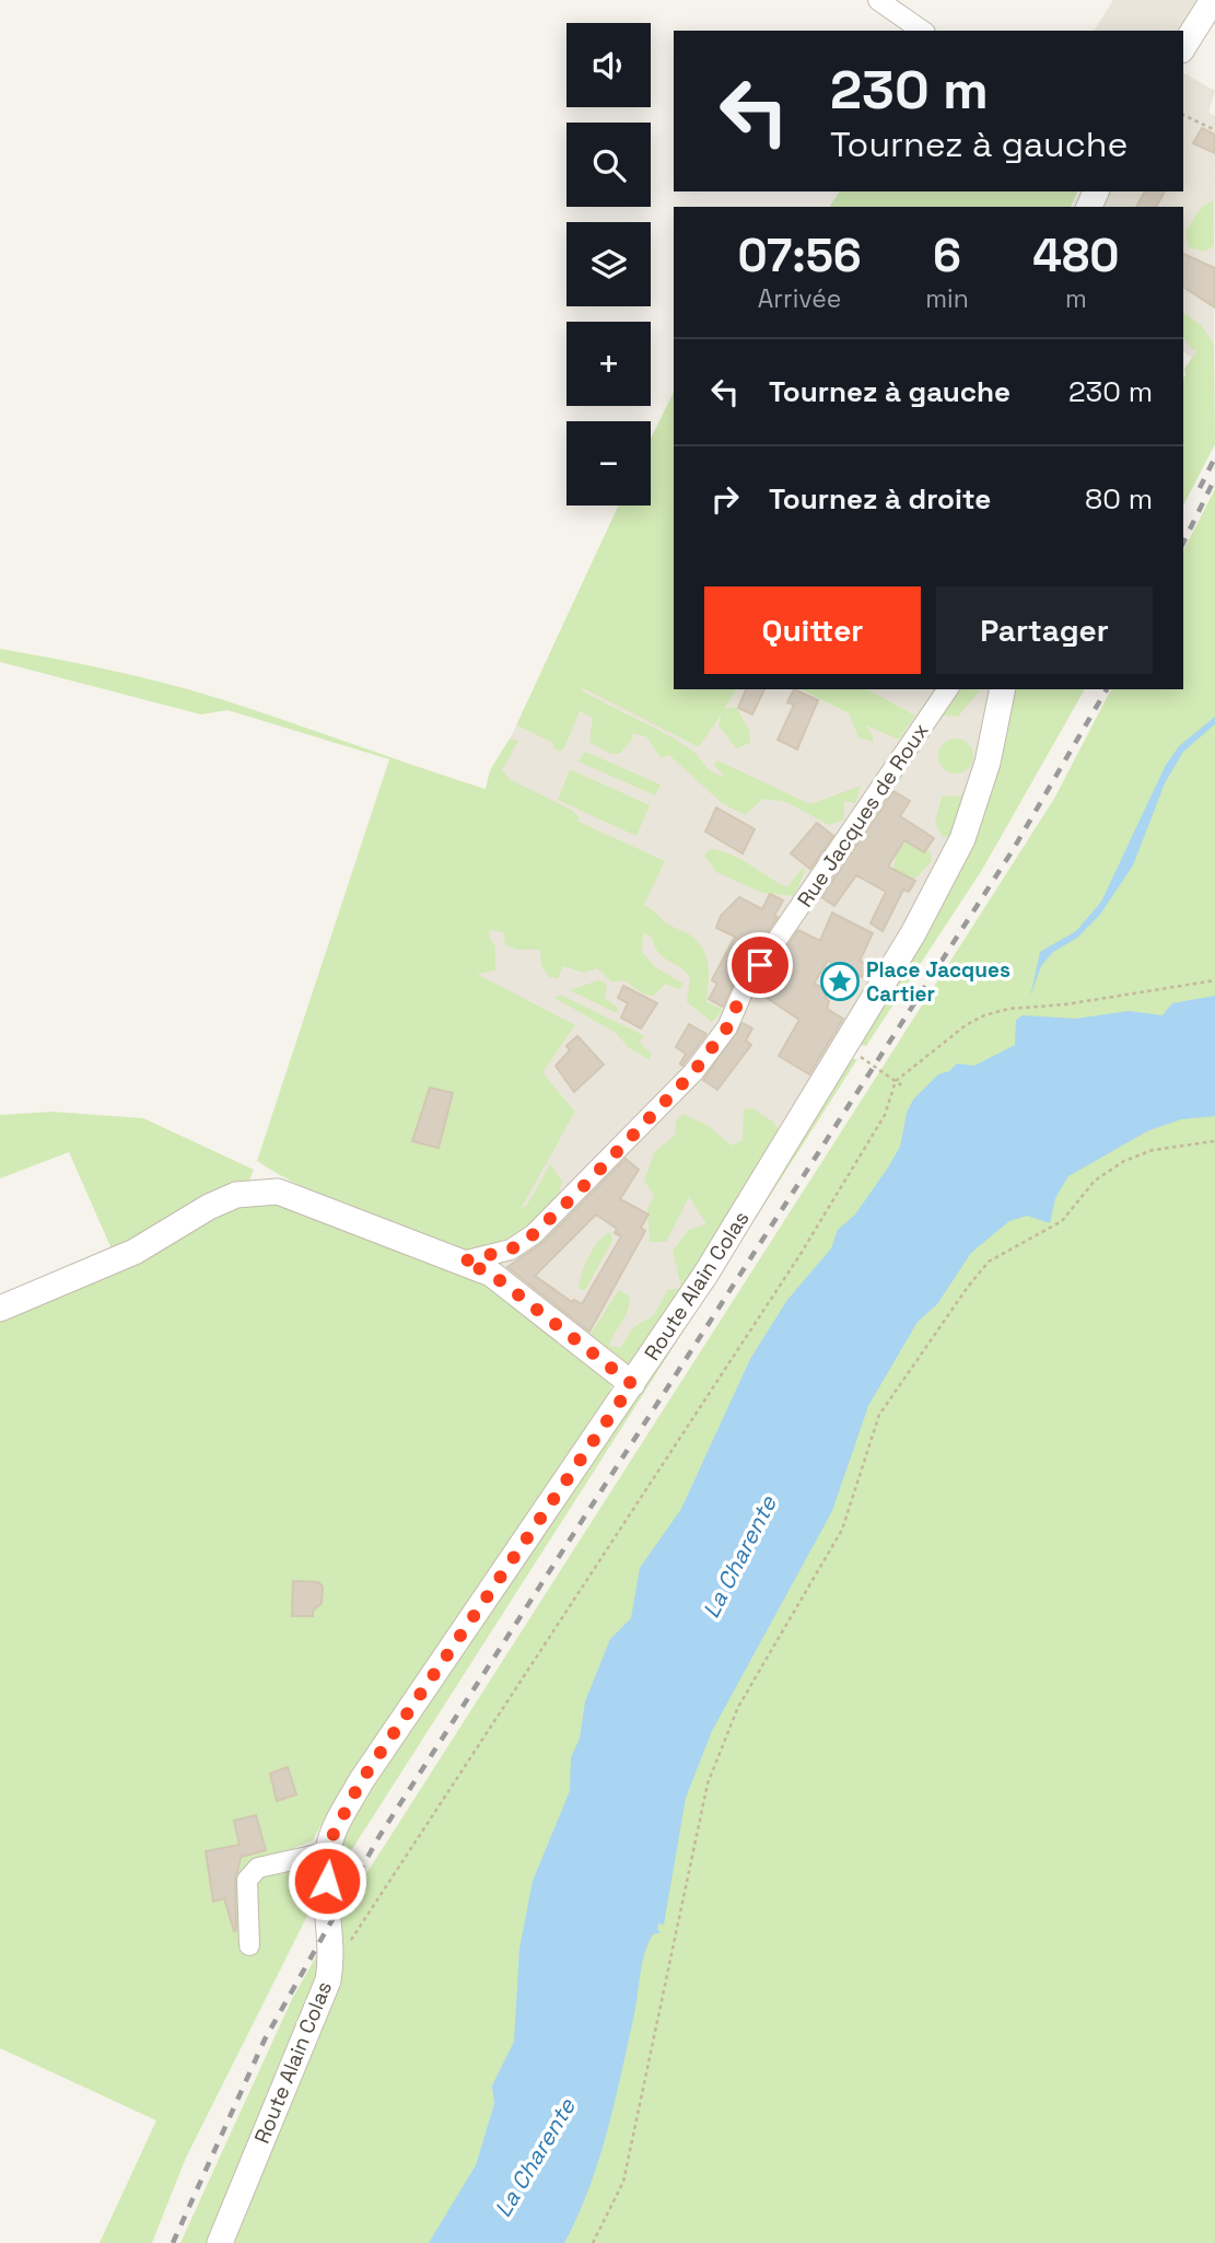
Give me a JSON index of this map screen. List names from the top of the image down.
{
  "streets": {
    "street": ["Rue Jacques de Roux", "Route Alain Colas"]
  },
  "water": ["La Charente"],
  "places": {
    "place": ["Place Jacques Cartier"]
  },
  "page": {
    "map_buttons": ["+", "−"],
    "turn": ["230 m", "Tournez à gauche"],
    "eta": [
      "07:56",
      "Arrivée",
      "6",
      "min",
      "480",
      "m"
    ],
    "list": [
      {
        "name": "Tournez à gauche",
        "value": "230 m"
      },
      {
        "name": "Tournez à droite",
        "value": "80 m"
      }
    ],
    "buttons": ["Quitter", "Partager"]
  }
}
